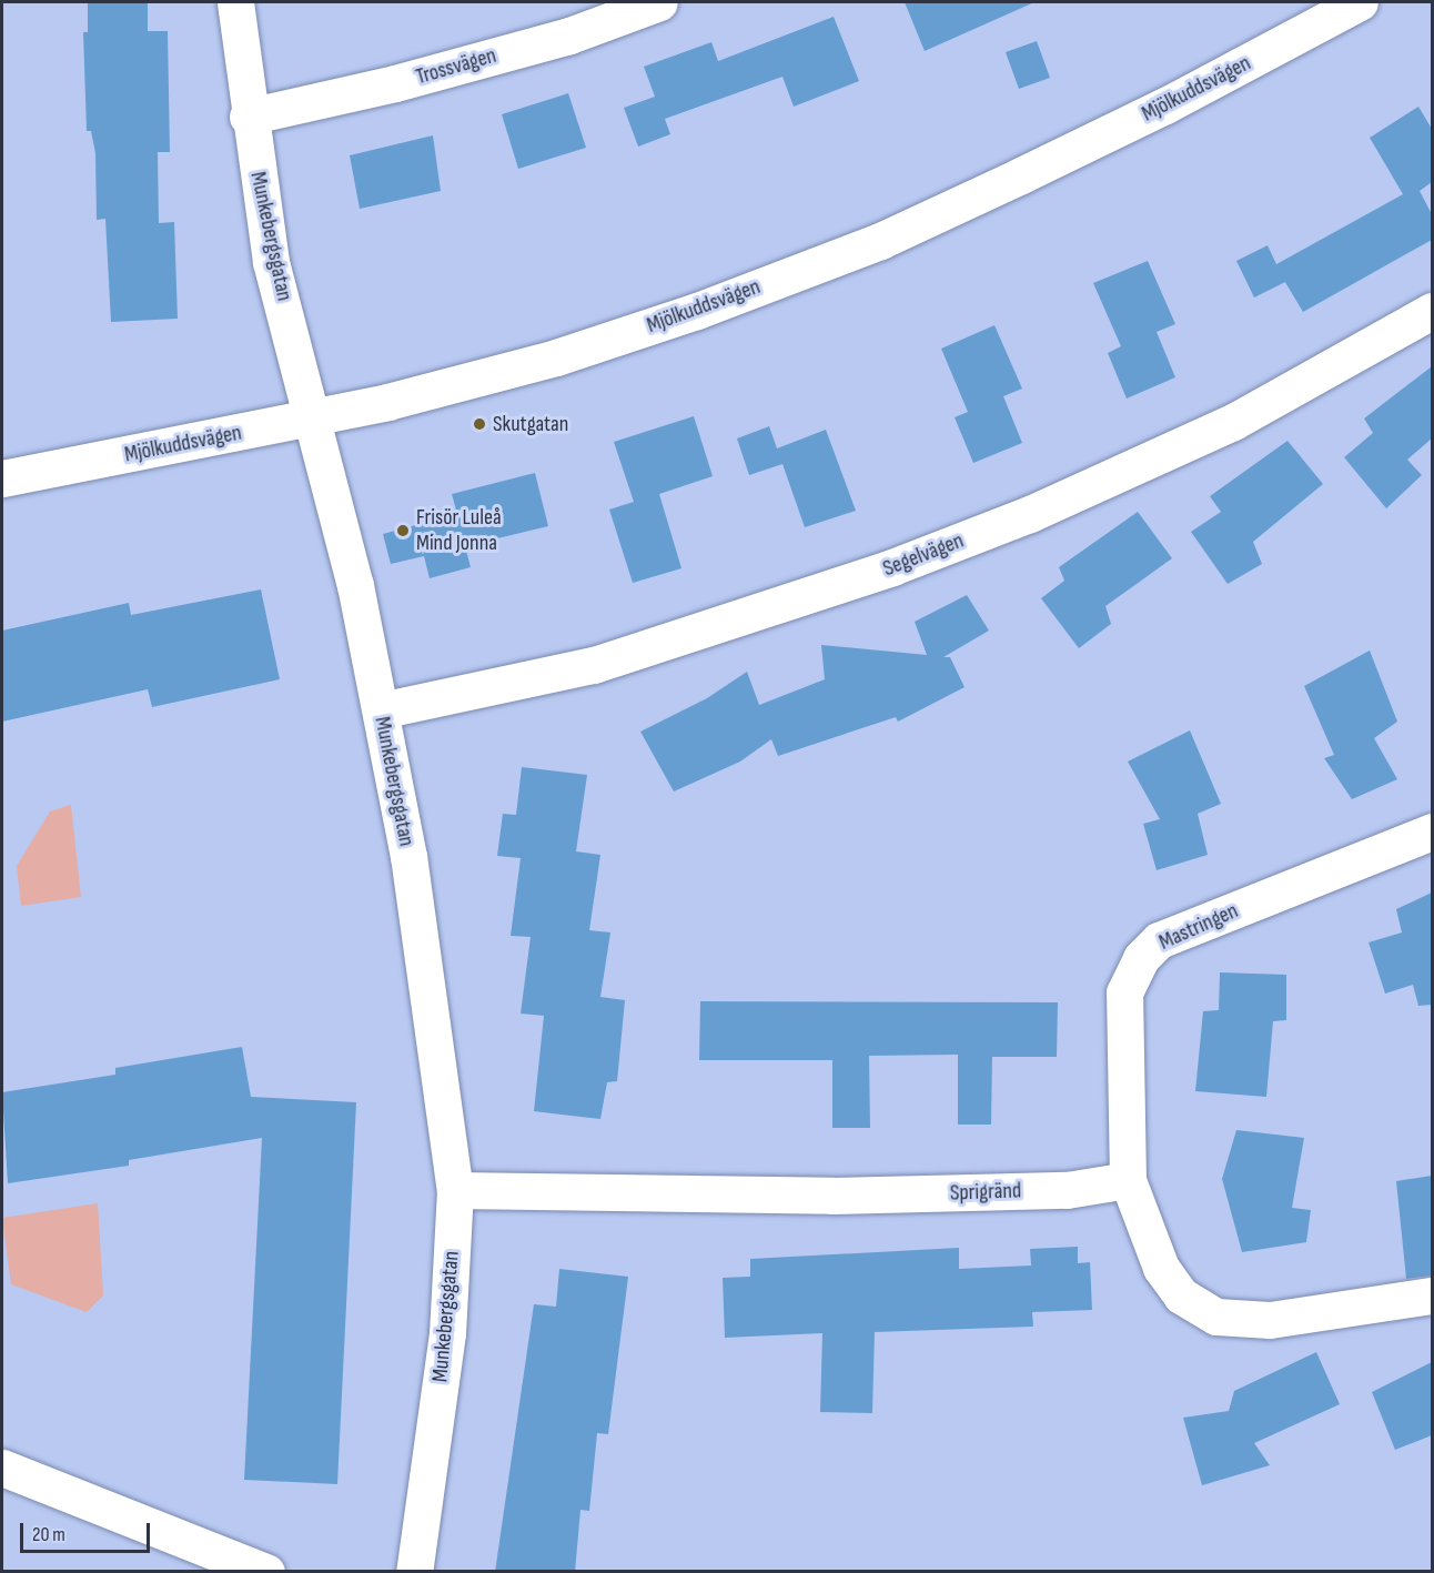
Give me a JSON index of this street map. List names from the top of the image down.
{
  "streets": {
    "street": [
      "Trossvägen",
      "Mjölkuddsvägen",
      "Munkebergsgatan",
      "Segelvägen",
      "Mastringen",
      "Sprigränd"
    ]
  },
  "crossings": [
    ["Trossvägen", "Munkebergsgatan"],
    ["Mjölkuddsvägen", "Munkebergsgatan"],
    ["Munkebergsgatan", "Segelvägen"],
    ["Munkebergsgatan", "Sprigränd"],
    ["Mastringen", "Sprigränd"]
  ],
  "places": ["Skutgatan", "Frisör Luleå Mind Jonna"],
  "scale_bar": "20 m"
}
